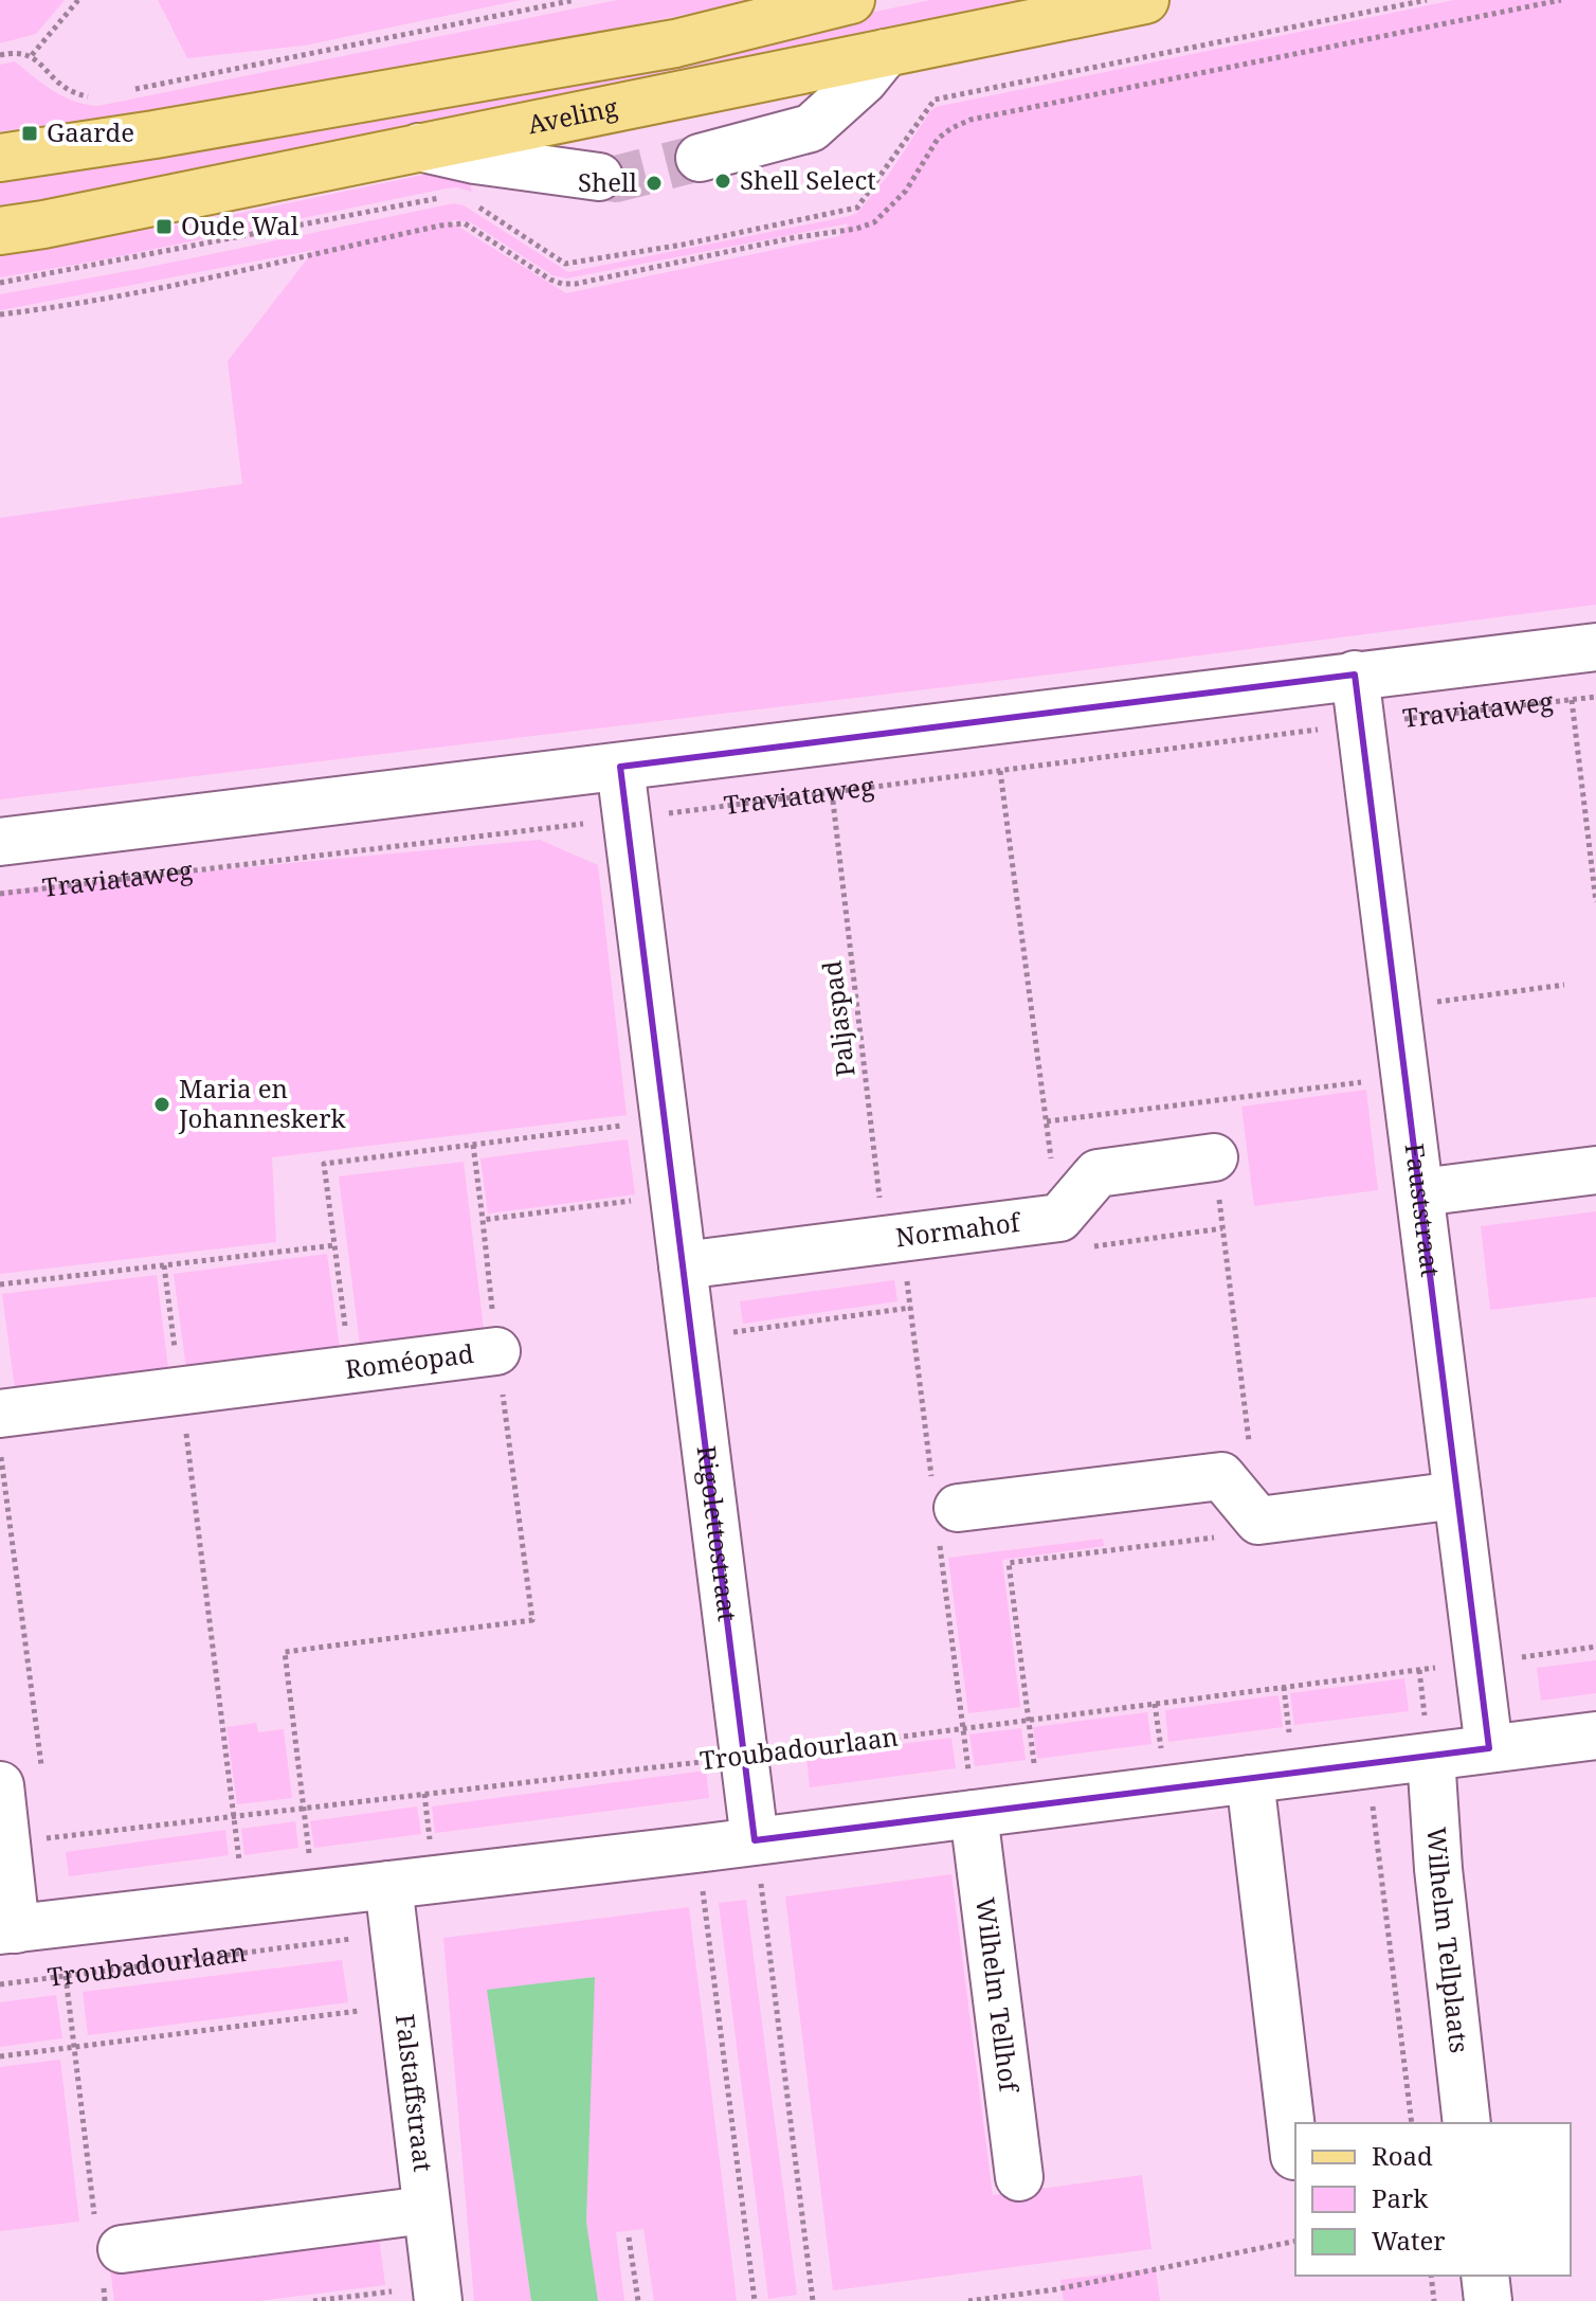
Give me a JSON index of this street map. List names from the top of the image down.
{
  "streets": {
    "main road": ["Aveling"],
    "street": [
      "Traviataweg",
      "Fauststraat",
      "Normahof",
      "Roméopad",
      "Rigolettostraat",
      "Troubadourlaan",
      "Wilhelm Tellplaats",
      "Wilhelm Tellhof",
      "Falstaffstraat"
    ],
    "path": ["Paljaspad"]
  },
  "crossings": [
    ["Traviataweg", "Paljaspad"],
    ["Traviataweg", "Fauststraat"],
    ["Traviataweg", "Rigolettostraat"],
    ["Paljaspad", "Normahof"],
    ["Fauststraat", "Troubadourlaan"],
    ["Normahof", "Rigolettostraat"],
    ["Rigolettostraat", "Troubadourlaan"],
    ["Troubadourlaan", "Wilhelm Tellplaats"],
    ["Troubadourlaan", "Wilhelm Tellhof"],
    ["Troubadourlaan", "Falstaffstraat"]
  ],
  "places": {
    "transit": ["Gaarde", "Oude Wal"],
    "other": ["Shell Select", "Shell", "Maria en Johanneskerk"]
  },
  "legend": ["Road", "Park", "Water"]
}
